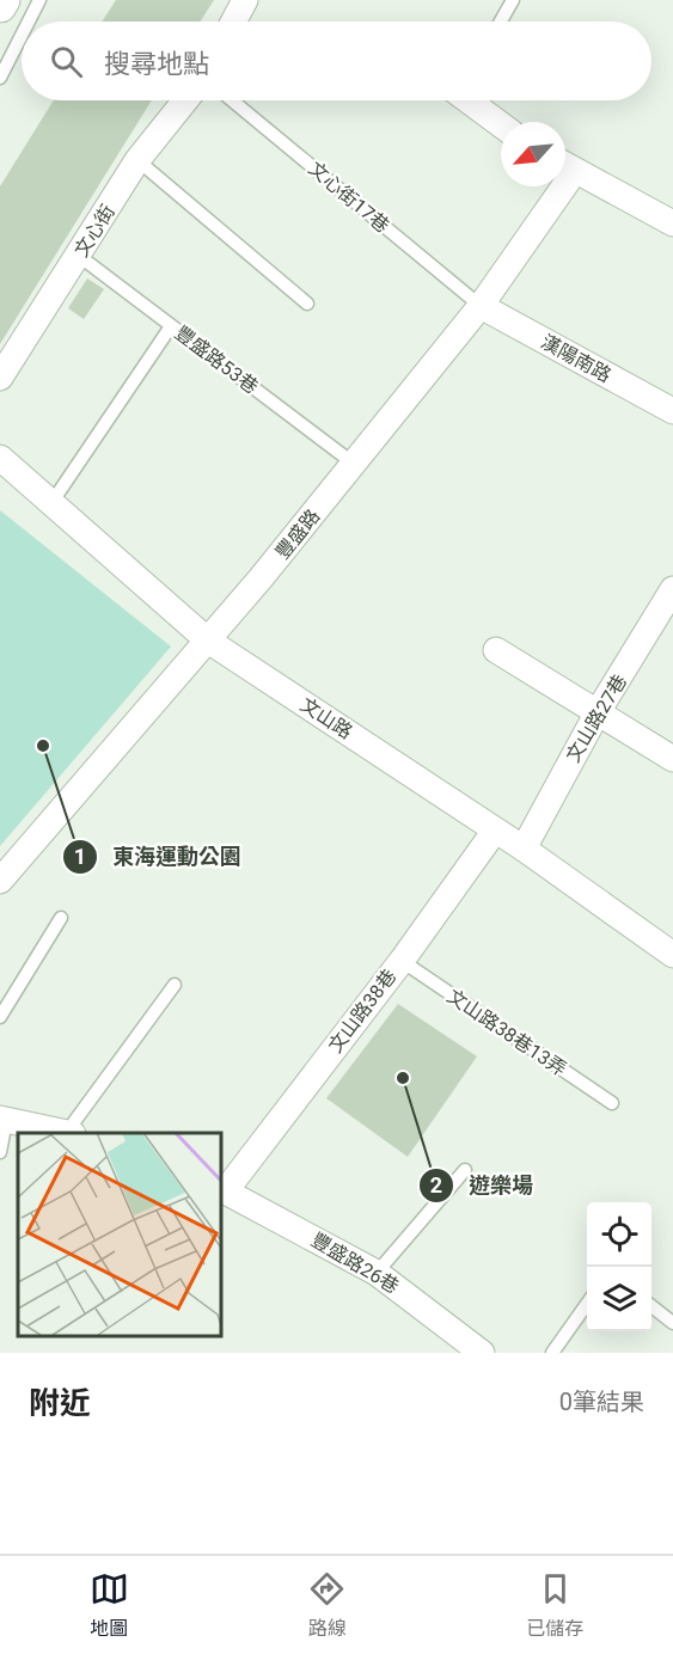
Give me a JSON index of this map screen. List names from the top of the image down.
{
  "streets": {
    "street": [
      "文心街",
      "漢陽南路",
      "豐盛路",
      "文山路",
      "文山路27巷",
      "文山路38巷",
      "豐盛路26巷"
    ],
    "lane": ["文心街17巷", "豐盛路53巷", "文山路38巷13弄"]
  },
  "crossings": [
    ["文心街17巷", "漢陽南路"],
    ["文心街17巷", "豐盛路"],
    ["文心街", "豐盛路53巷"],
    ["漢陽南路", "豐盛路"],
    ["豐盛路53巷", "豐盛路"],
    ["豐盛路", "文山路"],
    ["文山路", "文山路27巷"],
    ["文山路", "文山路38巷"],
    ["文山路38巷", "文山路38巷13弄"],
    ["文山路38巷", "豐盛路26巷"]
  ],
  "places": ["東海運動公園", "遊樂場"],
  "north": "bottom left",
  "page": {
    "search": "搜尋地點",
    "heading": ["附近", "0筆結果"],
    "nav": ["地圖", "路線", "已儲存"]
  }
}
